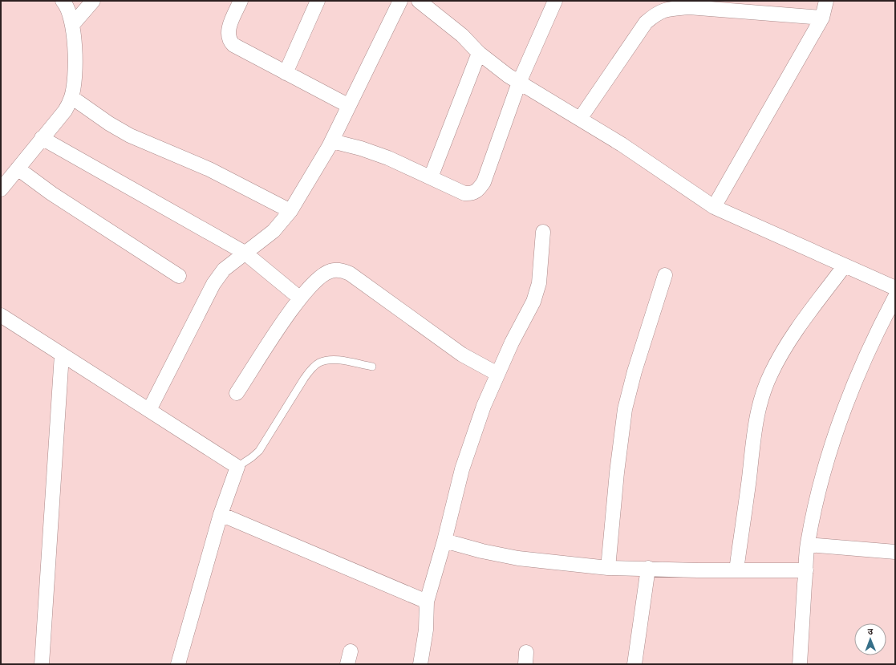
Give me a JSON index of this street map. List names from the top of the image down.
{
  "north": "top"
}
